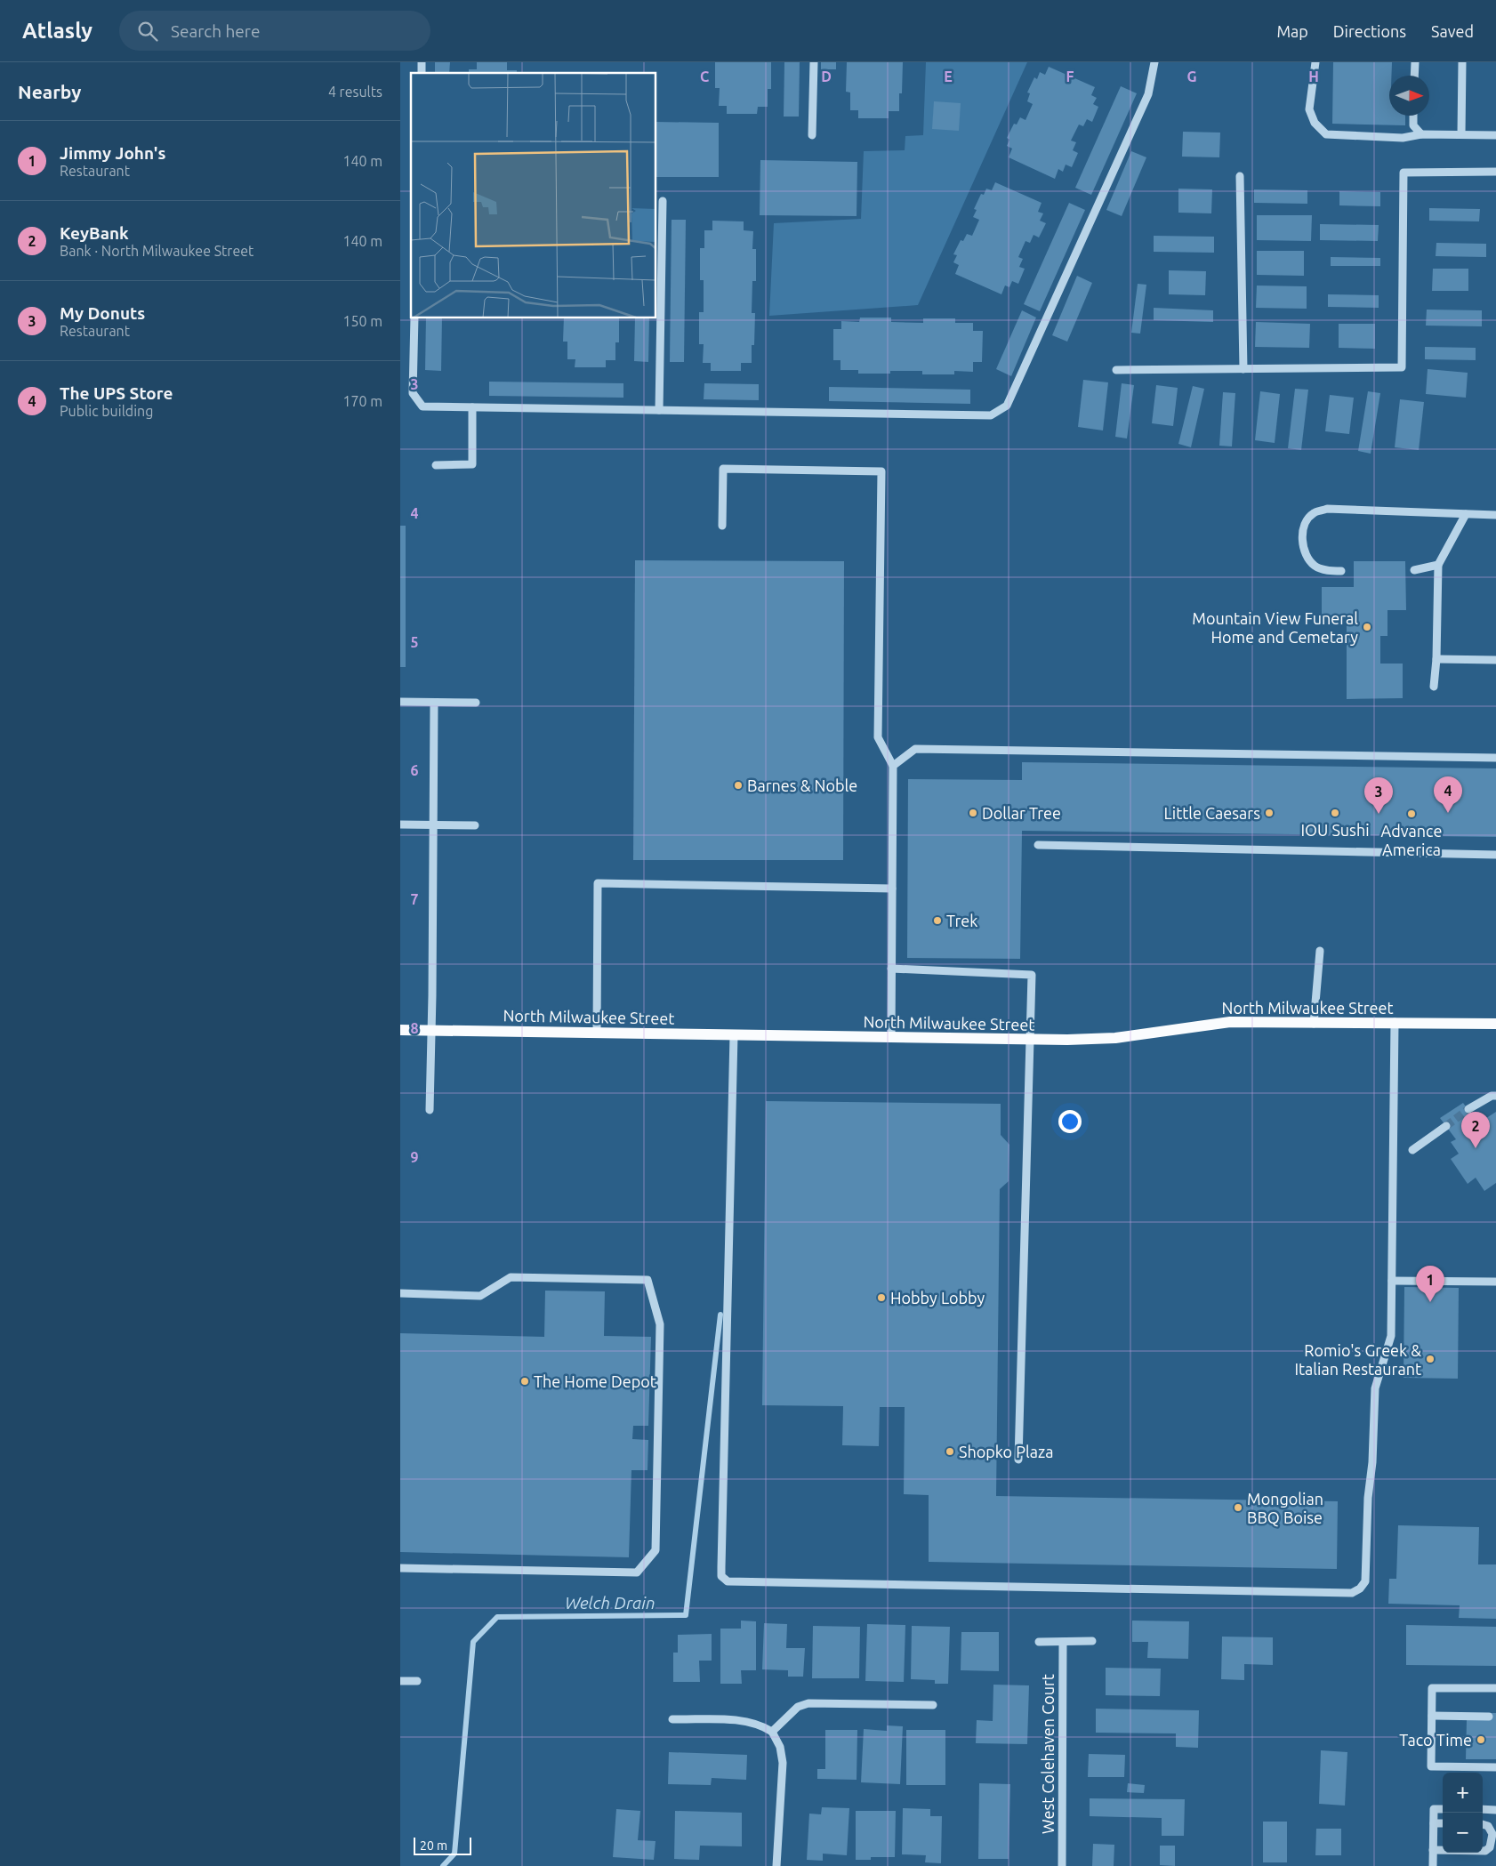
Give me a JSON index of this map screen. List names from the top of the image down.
{
  "streets": {
    "main road": ["North Milwaukee Street"],
    "street": ["West Colehaven Court"]
  },
  "water": ["Welch Drain"],
  "places": [
    "Mountain View Funeral Home and Cemetary",
    "Barnes & Noble",
    "Dollar Tree",
    "Little Caesars",
    "IOU Sushi",
    "Advance America",
    "Trek",
    "Hobby Lobby",
    "Romio's Greek & Italian Restaurant",
    "The Home Depot",
    "Shopko Plaza",
    "Mongolian BBQ Boise",
    "Taco Time"
  ],
  "scale_bar": "20 m",
  "north": "right",
  "page": {
    "header": "Atlasly",
    "search": "Search here",
    "nav": ["Map", "Directions", "Saved"],
    "heading": ["Nearby", "4 results"],
    "list": [
      {
        "mark": "1",
        "name": "Jimmy John's",
        "note": "Restaurant",
        "value": "140 m"
      },
      {
        "mark": "2",
        "name": "KeyBank",
        "note": "Bank · North Milwaukee Street",
        "value": "140 m"
      },
      {
        "mark": "3",
        "name": "My Donuts",
        "note": "Restaurant",
        "value": "150 m"
      },
      {
        "mark": "4",
        "name": "The UPS Store",
        "note": "Public building",
        "value": "170 m"
      }
    ],
    "pins": [
      "4",
      "3",
      "2",
      "1"
    ],
    "map_buttons": ["+", "−"],
    "scale": "20 m"
  },
  "grid": {
    "columns": [
      "C",
      "D",
      "E",
      "F",
      "G",
      "H"
    ],
    "rows": [
      "3",
      "4",
      "5",
      "6",
      "7",
      "8",
      "9"
    ]
  }
}
